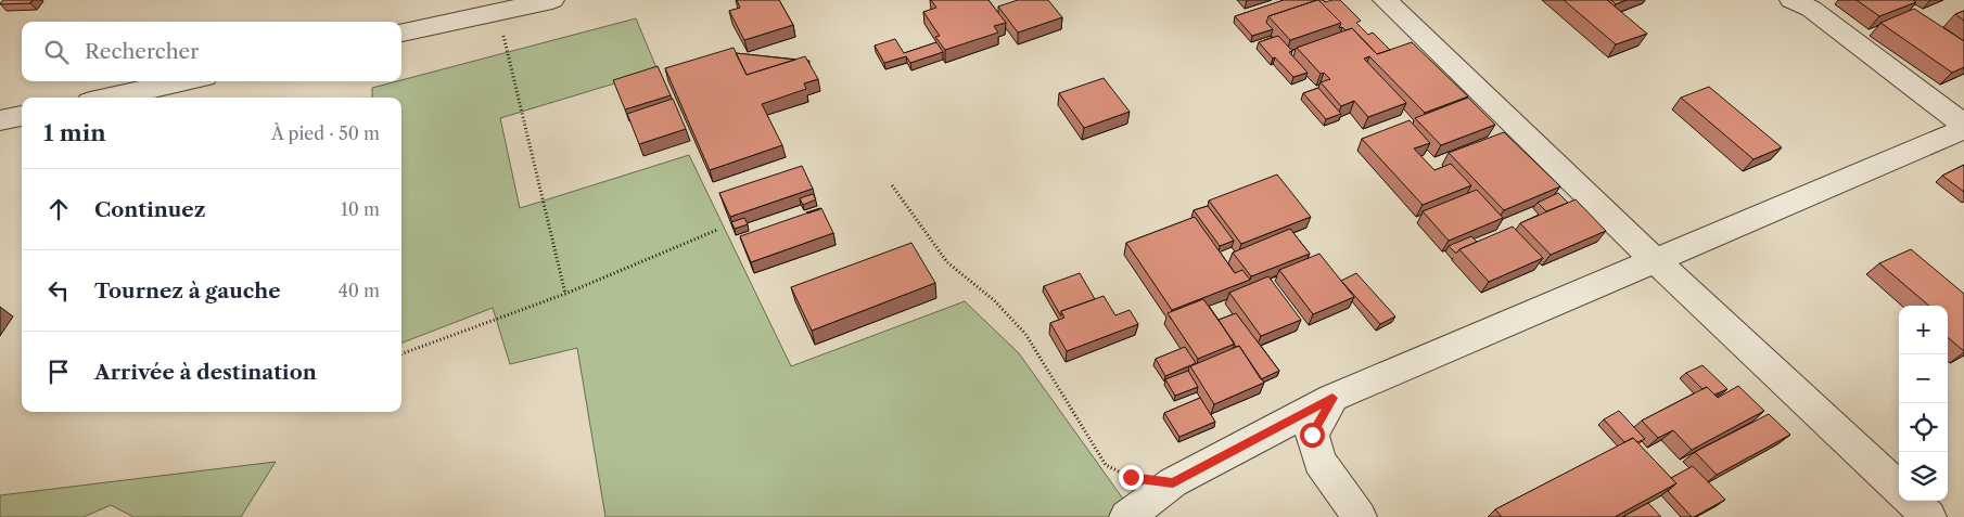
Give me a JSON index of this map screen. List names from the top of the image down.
{
  "page": {
    "search": "Rechercher",
    "heading": ["1 min", "À pied · 50 m"],
    "list": [
      ["Continuez", "10 m"],
      ["Tournez à gauche", "40 m"],
      "Arrivée à destination"
    ],
    "map_buttons": ["+", "−"]
  }
}
